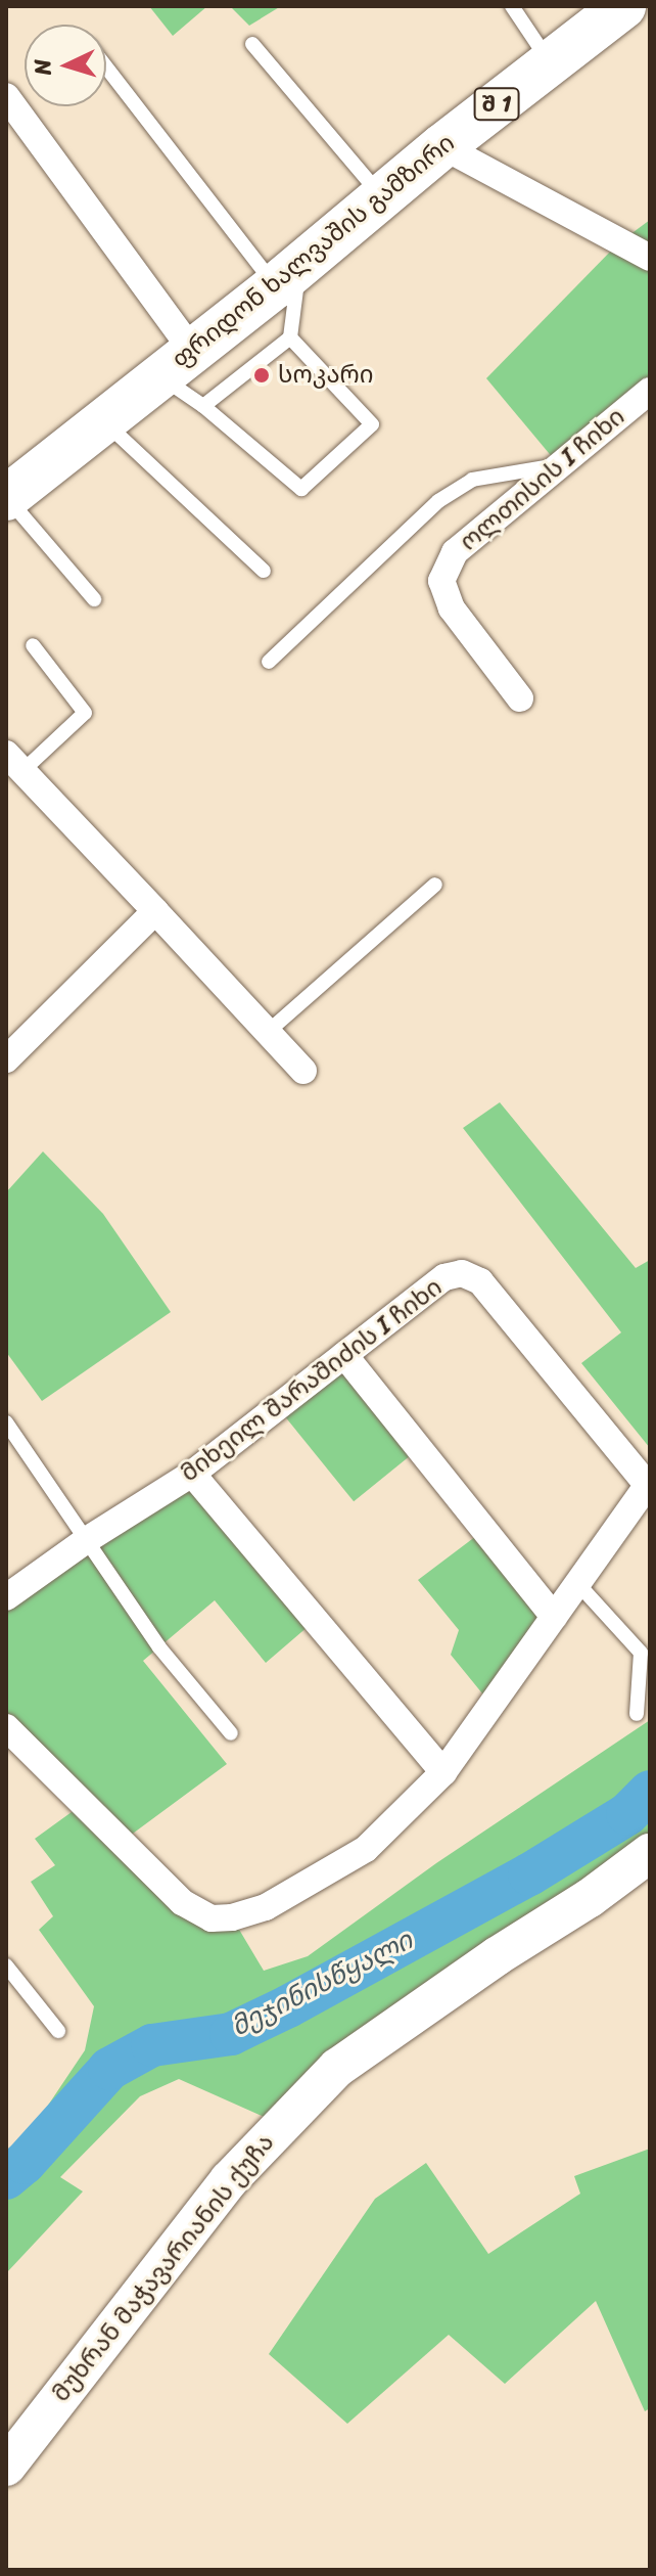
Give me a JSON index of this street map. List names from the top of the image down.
{
  "streets": {
    "highway": ["შ 1", "ფრიდონ ხალვაშის გამზირი"],
    "street": ["ოლთისის I ჩიხი", "მიხეილ შარაშიძის I ჩიხი", "მუხრან მაჭავარიანის ქუჩა"]
  },
  "water": ["მეჯინისწყალი"],
  "places": ["სოკარი"],
  "north": "left"
}
